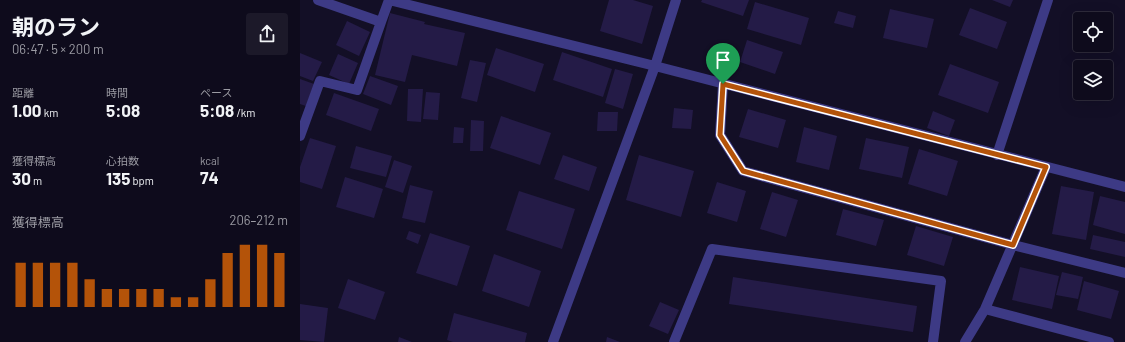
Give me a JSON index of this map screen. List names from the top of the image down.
{
  "page": {
    "heading": ["朝のラン", "06:47 · 5 × 200 m"],
    "stats": [
      ["距離", "1.00 km"],
      ["時間", "5:08"],
      ["ペース", "5:08 /km"],
      ["獲得標高", "30 m"],
      ["心拍数", "135 bpm"],
      ["kcal", "74"]
    ],
    "chart": ["獲得標高", "206–212 m"]
  }
}
